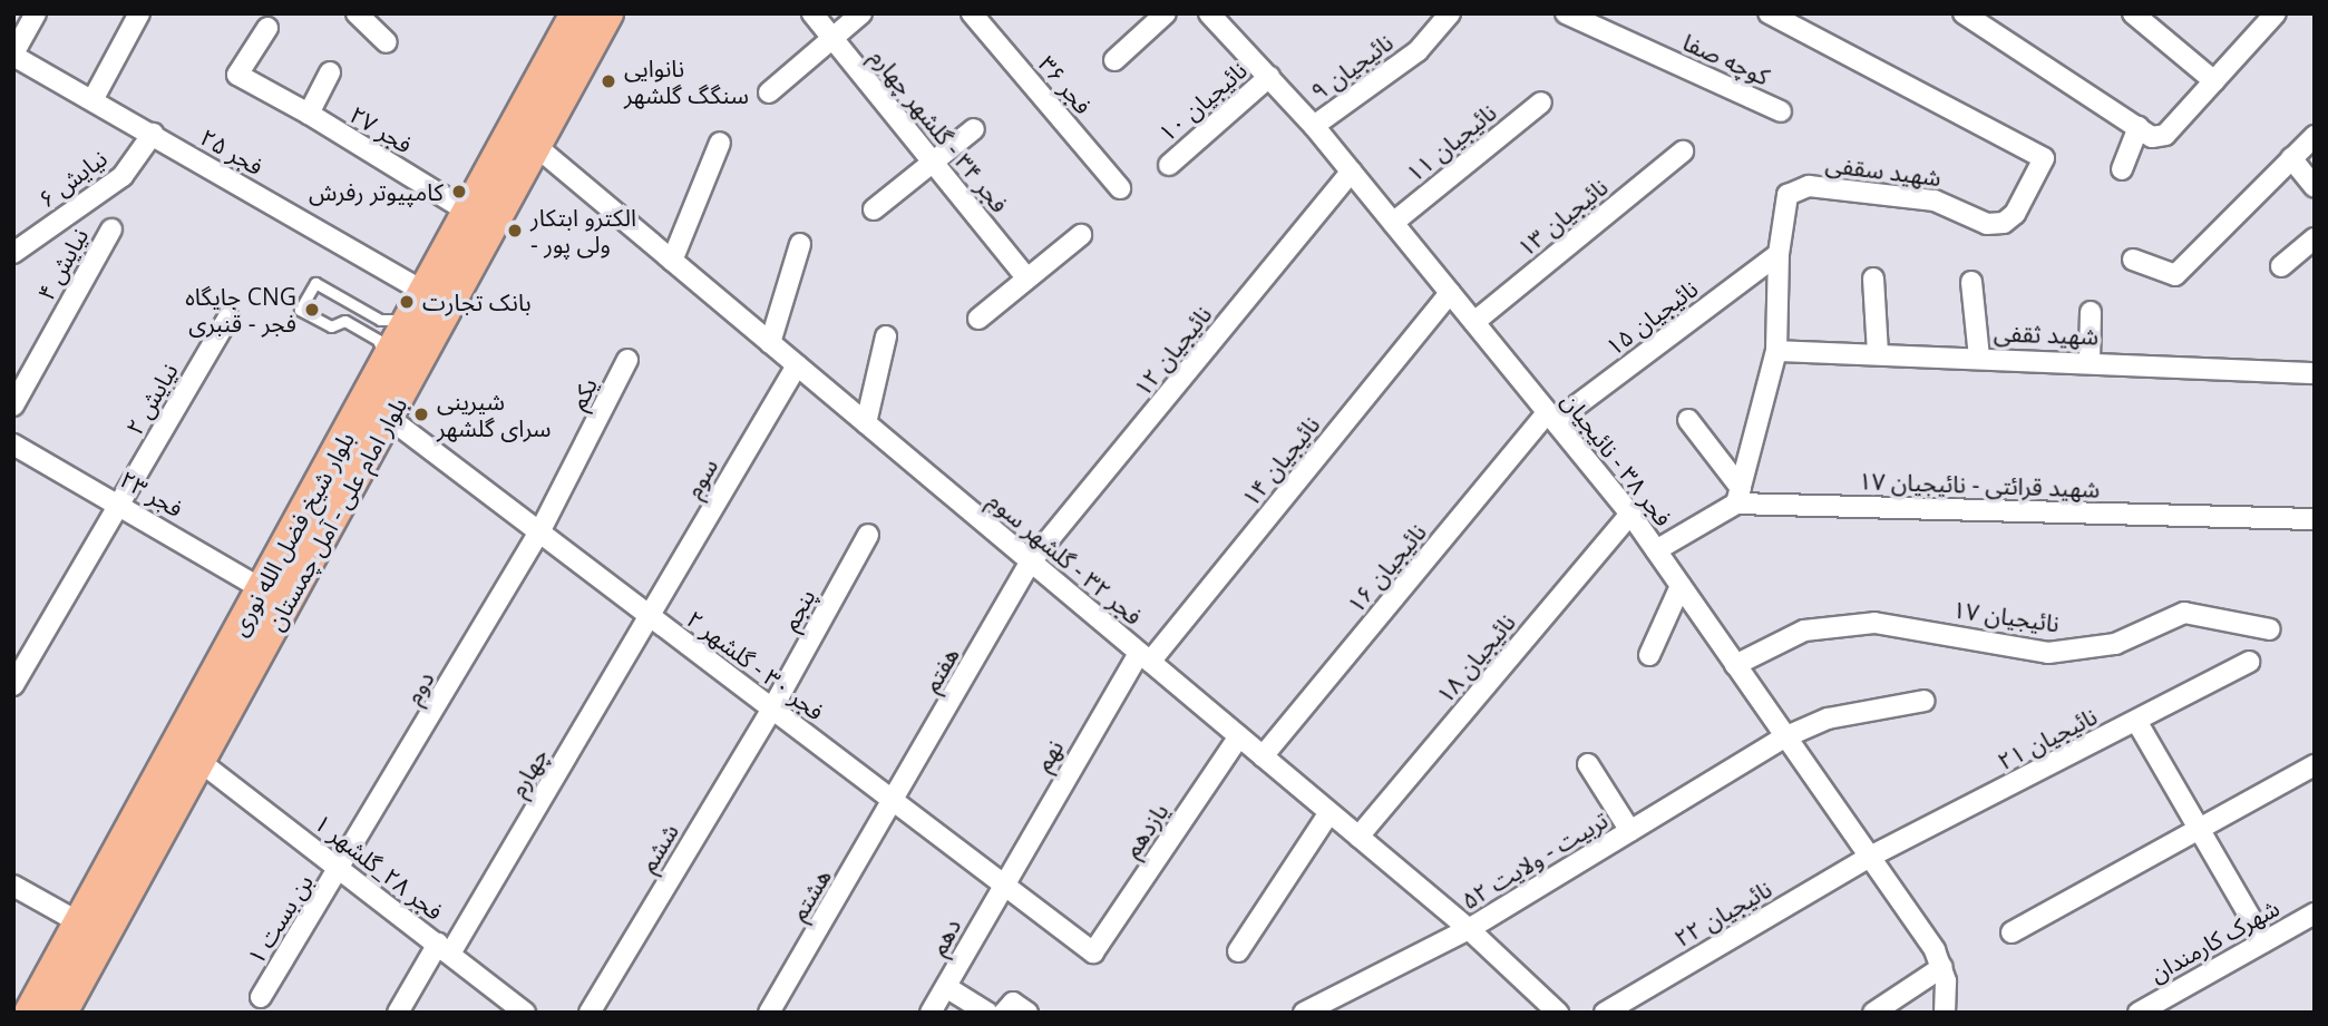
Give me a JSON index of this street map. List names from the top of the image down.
{
  "streets": {
    "main road": ["بلوار امام علی - آمل چمستان", "بلوار شیخ فضل الله نوری"],
    "street": [
      "کوچه صفا",
      "نائیجیان ۹",
      "فجر ۳۶",
      "نائیجیان ۱۰",
      "فجر ۲۷",
      "فجر ۳۴ - گلشهر چهارم",
      "نائیجیان ۱۱",
      "فجر ۲۵",
      "شهید سقفی",
      "نیایش ۶",
      "نائیجیان ۱۳",
      "نیایش ۴",
      "نائیجیان ۱۵",
      "شهید ثقفی",
      "نائیجیان ۱۲",
      "یکم",
      "نیایش ۲",
      "فجر ۳۸ - نائیجیان",
      "نائیجیان ۱۴",
      "سوم",
      "شهید قرائتی - نائیجیان ۱۷",
      "فجر ۲۳",
      "فجر ۳۲ - گلشهر سوم",
      "نائیجیان ۱۶",
      "پنجم",
      "نائیجیان ۱۷",
      "نائیجیان ۱۸",
      "فجر ۳۰ - گلشهر ۲",
      "هفتم",
      "دوم",
      "نائیجیان ۲۱",
      "نهم",
      "چهارم",
      "یازدهم",
      "ششم",
      "تربیت - ولایت ۵۲",
      "فجر ۲۸_گلشهر ۱",
      "هشتم",
      "نائیجیان ۲۲",
      "بن بست ۱",
      "دهم",
      "شهرک کارمندان"
    ]
  },
  "crossings": [
    ["نائیجیان ۹", "فجر ۳۸ - نائیجیان"],
    ["نائیجیان ۱۰", "فجر ۳۸ - نائیجیان"],
    ["فجر ۲۷", "بلوار شیخ فضل الله نوری"],
    ["نائیجیان ۱۱", "فجر ۳۸ - نائیجیان"],
    ["فجر ۲۵", "نیایش ۶"],
    ["فجر ۲۵", "بلوار شیخ فضل الله نوری"],
    ["شهید سقفی", "نائیجیان ۱۵"],
    ["شهید سقفی", "شهید ثقفی"],
    ["شهید سقفی", "شهید قرائتی - نائیجیان ۱۷"],
    ["نائیجیان ۱۳", "فجر ۳۸ - نائیجیان"],
    ["نائیجیان ۱۵", "فجر ۳۸ - نائیجیان"],
    ["نائیجیان ۱۵", "نائیجیان ۱۶"],
    ["نائیجیان ۱۲", "فجر ۳۸ - نائیجیان"],
    ["نائیجیان ۱۲", "فجر ۳۲ - گلشهر سوم"],
    ["نائیجیان ۱۲", "هفتم"],
    ["یکم", "فجر ۳۰ - گلشهر ۲"],
    ["یکم", "دوم"],
    ["نیایش ۲", "فجر ۲۳"],
    ["فجر ۳۸ - نائیجیان", "نائیجیان ۱۴"],
    ["فجر ۳۸ - نائیجیان", "نائیجیان ۱۶"],
    ["فجر ۳۸ - نائیجیان", "نائیجیان ۱۷"],
    ["فجر ۳۸ - نائیجیان", "نائیجیان ۱۸"],
    ["فجر ۳۸ - نائیجیان", "نائیجیان ۲۱"],
    ["فجر ۳۸ - نائیجیان", "تربیت - ولایت ۵۲"],
    ["فجر ۳۸ - نائیجیان", "نائیجیان ۲۲"],
    ["نائیجیان ۱۴", "فجر ۳۲ - گلشهر سوم"],
    ["نائیجیان ۱۴", "نهم"],
    ["سوم", "فجر ۳۲ - گلشهر سوم"],
    ["سوم", "فجر ۳۰ - گلشهر ۲"],
    ["سوم", "چهارم"],
    ["فجر ۲۳", "بلوار شیخ فضل الله نوری"],
    ["بلوار امام علی - آمل چمستان", "بلوار شیخ فضل الله نوری"],
    ["بلوار امام علی - آمل چمستان", "فجر ۳۲ - گلشهر سوم"],
    ["بلوار امام علی - آمل چمستان", "فجر ۳۰ - گلشهر ۲"],
    ["بلوار امام علی - آمل چمستان", "فجر ۲۸_گلشهر ۱"],
    ["فجر ۳۲ - گلشهر سوم", "نائیجیان ۱۶"],
    ["فجر ۳۲ - گلشهر سوم", "نائیجیان ۱۸"],
    ["فجر ۳۲ - گلشهر سوم", "هفتم"],
    ["فجر ۳۲ - گلشهر سوم", "نهم"],
    ["فجر ۳۲ - گلشهر سوم", "یازدهم"],
    ["فجر ۳۲ - گلشهر سوم", "تربیت - ولایت ۵۲"],
    ["پنجم", "فجر ۳۰ - گلشهر ۲"],
    ["پنجم", "ششم"],
    ["فجر ۳۰ - گلشهر ۲", "هفتم"],
    ["فجر ۳۰ - گلشهر ۲", "دوم"],
    ["فجر ۳۰ - گلشهر ۲", "نهم"],
    ["فجر ۳۰ - گلشهر ۲", "چهارم"],
    ["فجر ۳۰ - گلشهر ۲", "یازدهم"],
    ["فجر ۳۰ - گلشهر ۲", "ششم"],
    ["فجر ۳۰ - گلشهر ۲", "هشتم"],
    ["فجر ۳۰ - گلشهر ۲", "دهم"],
    ["هفتم", "هشتم"],
    ["دوم", "فجر ۲۸_گلشهر ۱"],
    ["دوم", "بن بست ۱"],
    ["نائیجیان ۲۱", "نائیجیان ۲۲"],
    ["نهم", "دهم"],
    ["چهارم", "فجر ۲۸_گلشهر ۱"],
    ["فجر ۲۸_گلشهر ۱", "بن بست ۱"]
  ],
  "places": [
    "نانوایی سنگگ گلشهر",
    "کامپیوتر رفرش",
    "الکترو ابتکار - ولی پور",
    "بانک تجارت",
    "جایگاه CNG فجر - قنبری",
    "شیرینی سرای گلشهر"
  ]
}
